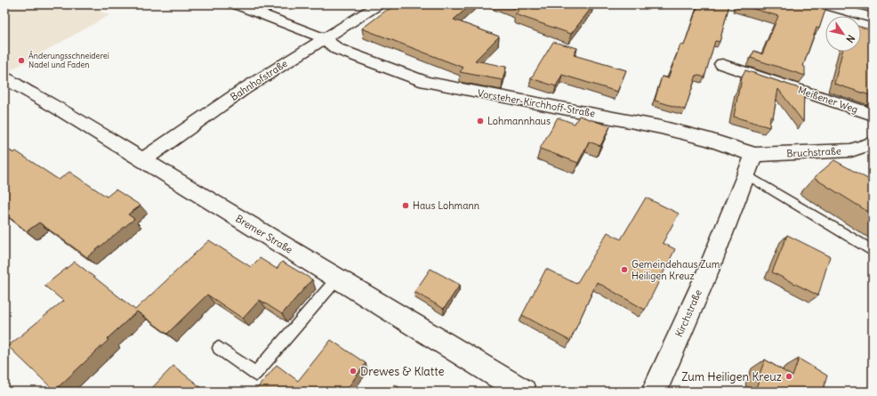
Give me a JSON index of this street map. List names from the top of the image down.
{
  "streets": {
    "street": [
      "Bahnhofstraße",
      "Meißener Weg",
      "Vorsteher-Kirchhoff-Straße",
      "Bruchstraße",
      "Bremer Straße",
      "Kirchstraße"
    ]
  },
  "crossings": [
    ["Bahnhofstraße", "Vorsteher-Kirchhoff-Straße"],
    ["Bahnhofstraße", "Bremer Straße"],
    ["Vorsteher-Kirchhoff-Straße", "Bruchstraße"],
    ["Vorsteher-Kirchhoff-Straße", "Kirchstraße"],
    ["Bruchstraße", "Kirchstraße"]
  ],
  "places": [
    "Änderungsschneiderei Nadel und Faden",
    "Lohmannhaus",
    "Haus Lohmann",
    "Gemeindehaus Zum Heiligen Kreuz",
    "Drewes & Klatte",
    "Zum Heiligen Kreuz"
  ],
  "north": "bottom right"
}
